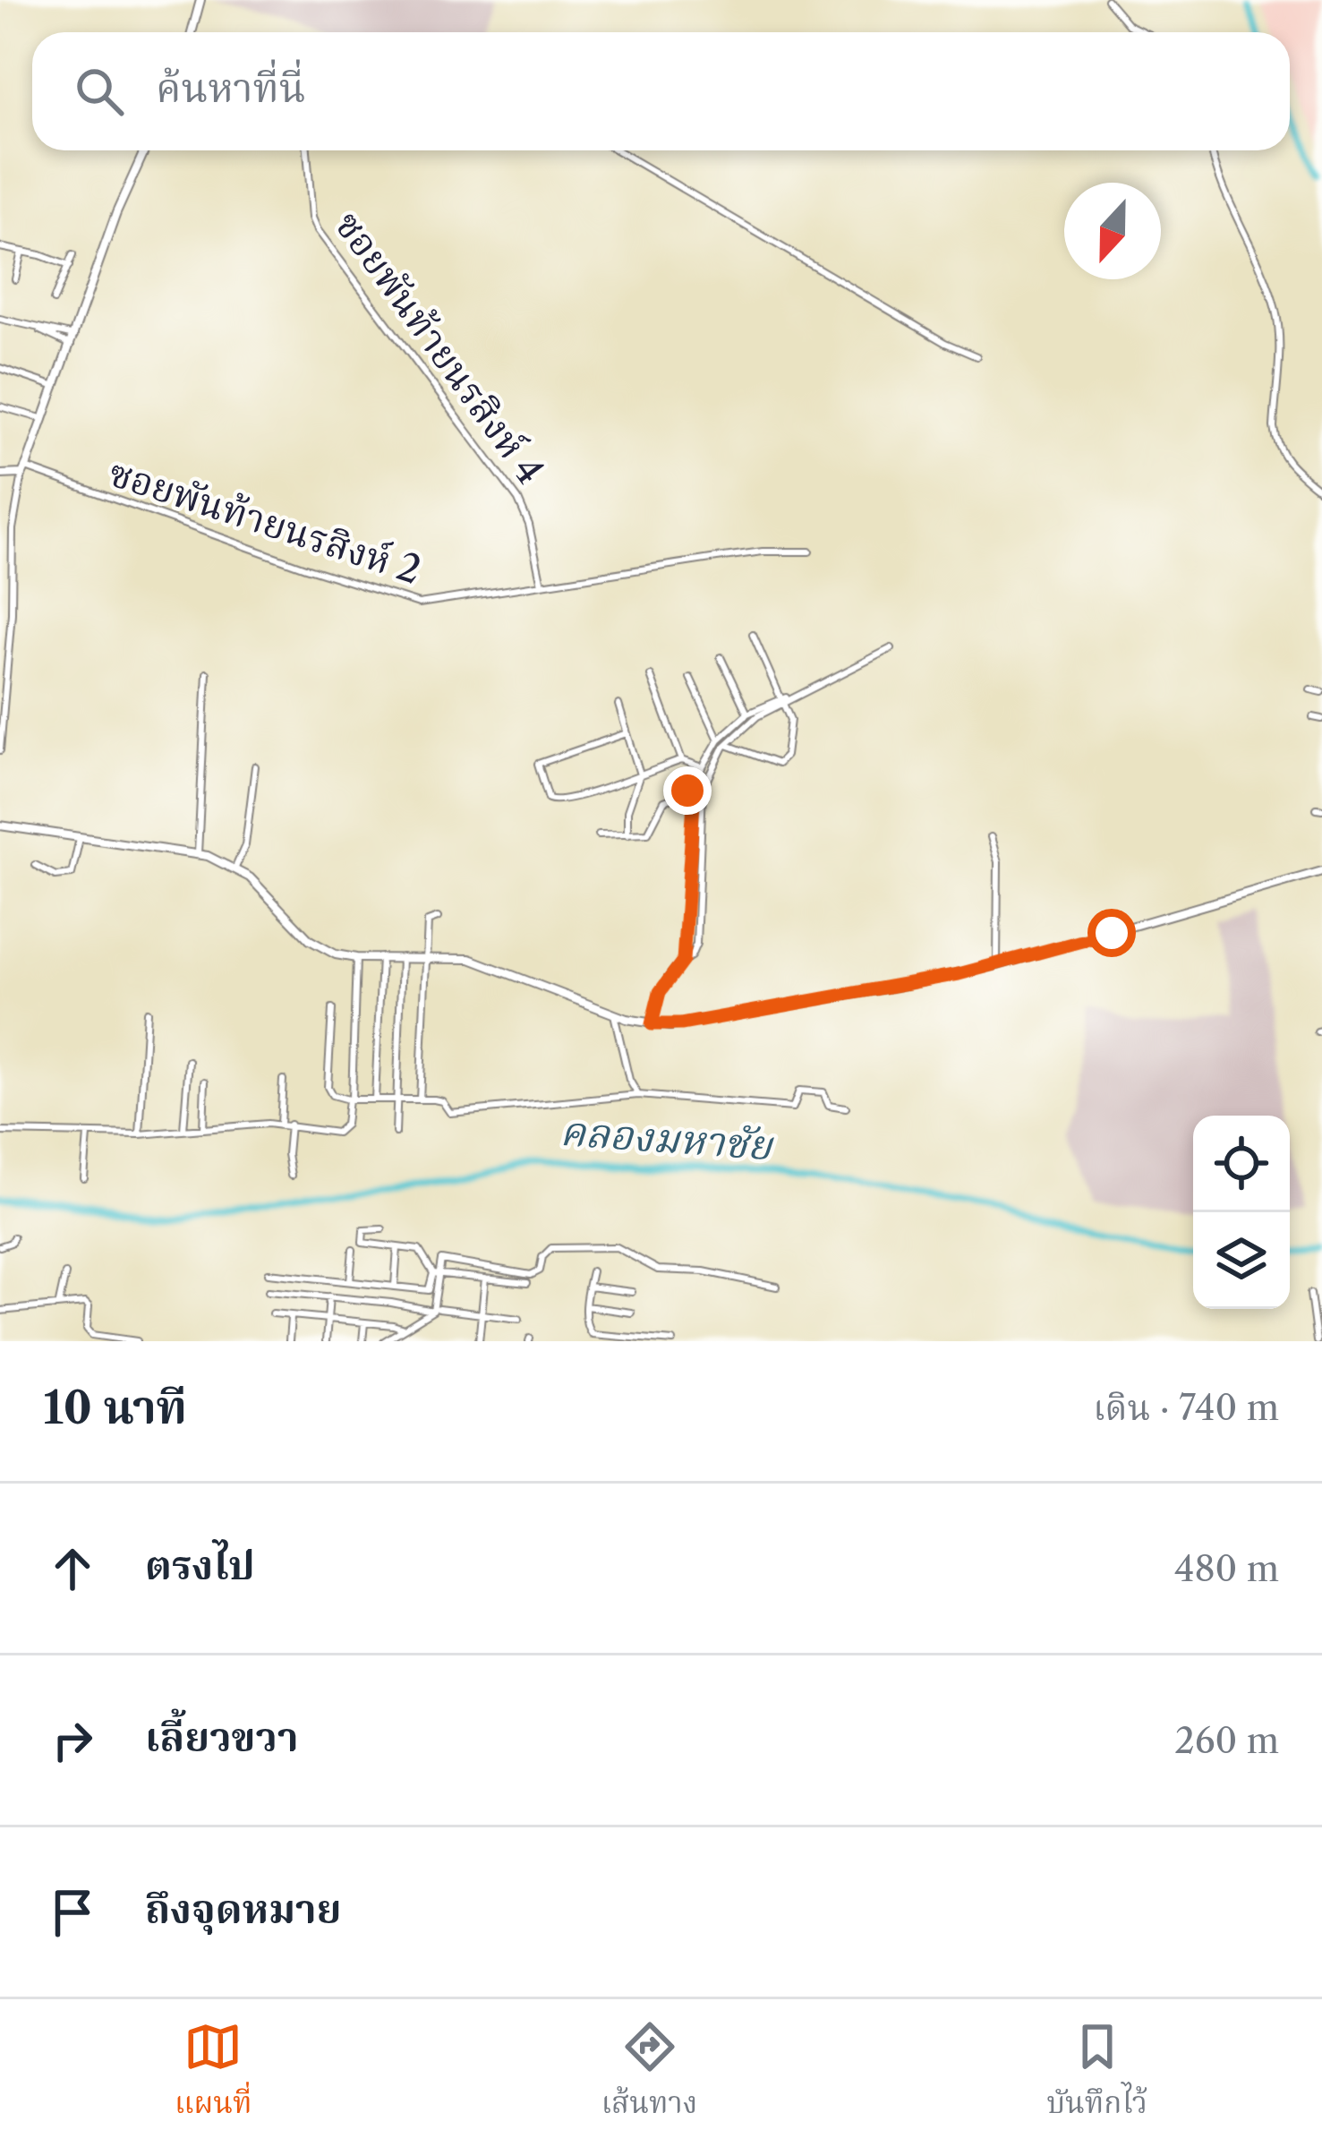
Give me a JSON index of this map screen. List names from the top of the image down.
{
  "streets": {
    "street": ["ซอยพันท้ายนรสิงห์ 4", "ซอยพันท้ายนรสิงห์ 2"]
  },
  "crossings": [
    ["ซอยพันท้ายนรสิงห์ 4", "ซอยพันท้ายนรสิงห์ 2"]
  ],
  "water": ["คลองมหาชัย"],
  "north": "bottom",
  "page": {
    "search": "ค้นหาที่นี่",
    "heading": ["10 นาที", "เดิน · 740 m"],
    "list": [
      ["ตรงไป", "480 m"],
      ["เลี้ยวขวา", "260 m"],
      "ถึงจุดหมาย"
    ],
    "nav": ["แผนที่", "เส้นทาง", "บันทึกไว้"]
  }
}
